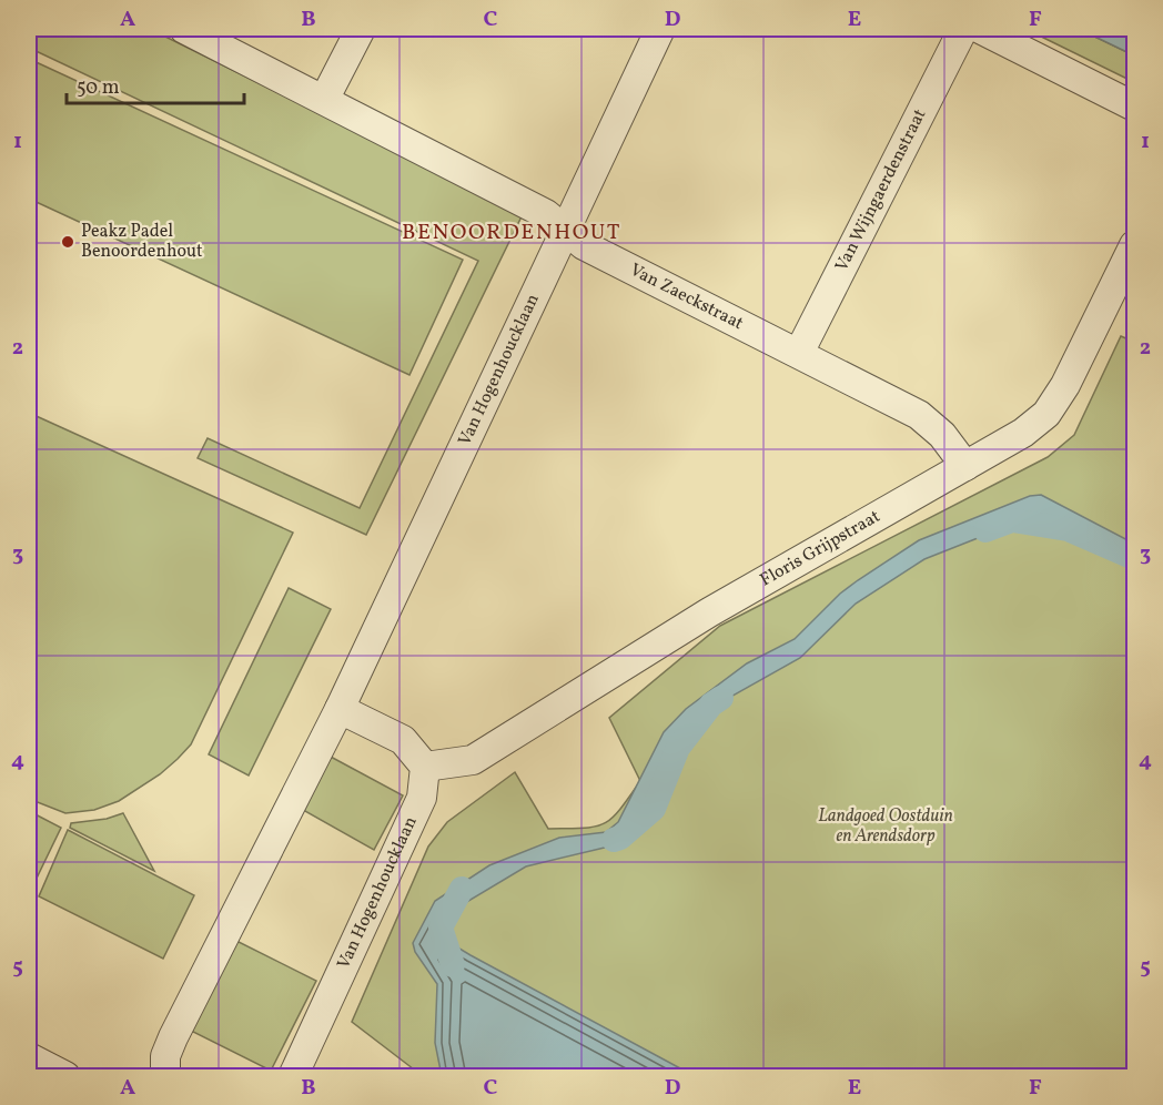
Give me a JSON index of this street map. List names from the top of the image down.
{
  "streets": {
    "street": [
      "Van Wijngaerdenstraat",
      "Van Zaeckstraat",
      "Van Hogenhoucklaan",
      "Floris Grijpstraat"
    ]
  },
  "crossings": [
    ["Van Wijngaerdenstraat", "Van Zaeckstraat"],
    ["Van Zaeckstraat", "Van Hogenhoucklaan"],
    ["Van Zaeckstraat", "Floris Grijpstraat"],
    ["Van Hogenhoucklaan", "Floris Grijpstraat"]
  ],
  "districts": ["BENOORDENHOUT"],
  "parks": ["Landgoed Oostduin en Arendsdorp"],
  "places": ["Peakz Padel Benoordenhout"],
  "scale_bar": "50 m",
  "grid": {
    "columns": [
      "A",
      "B",
      "C",
      "D",
      "E",
      "F"
    ],
    "rows": [
      "1",
      "2",
      "3",
      "4",
      "5"
    ]
  }
}
